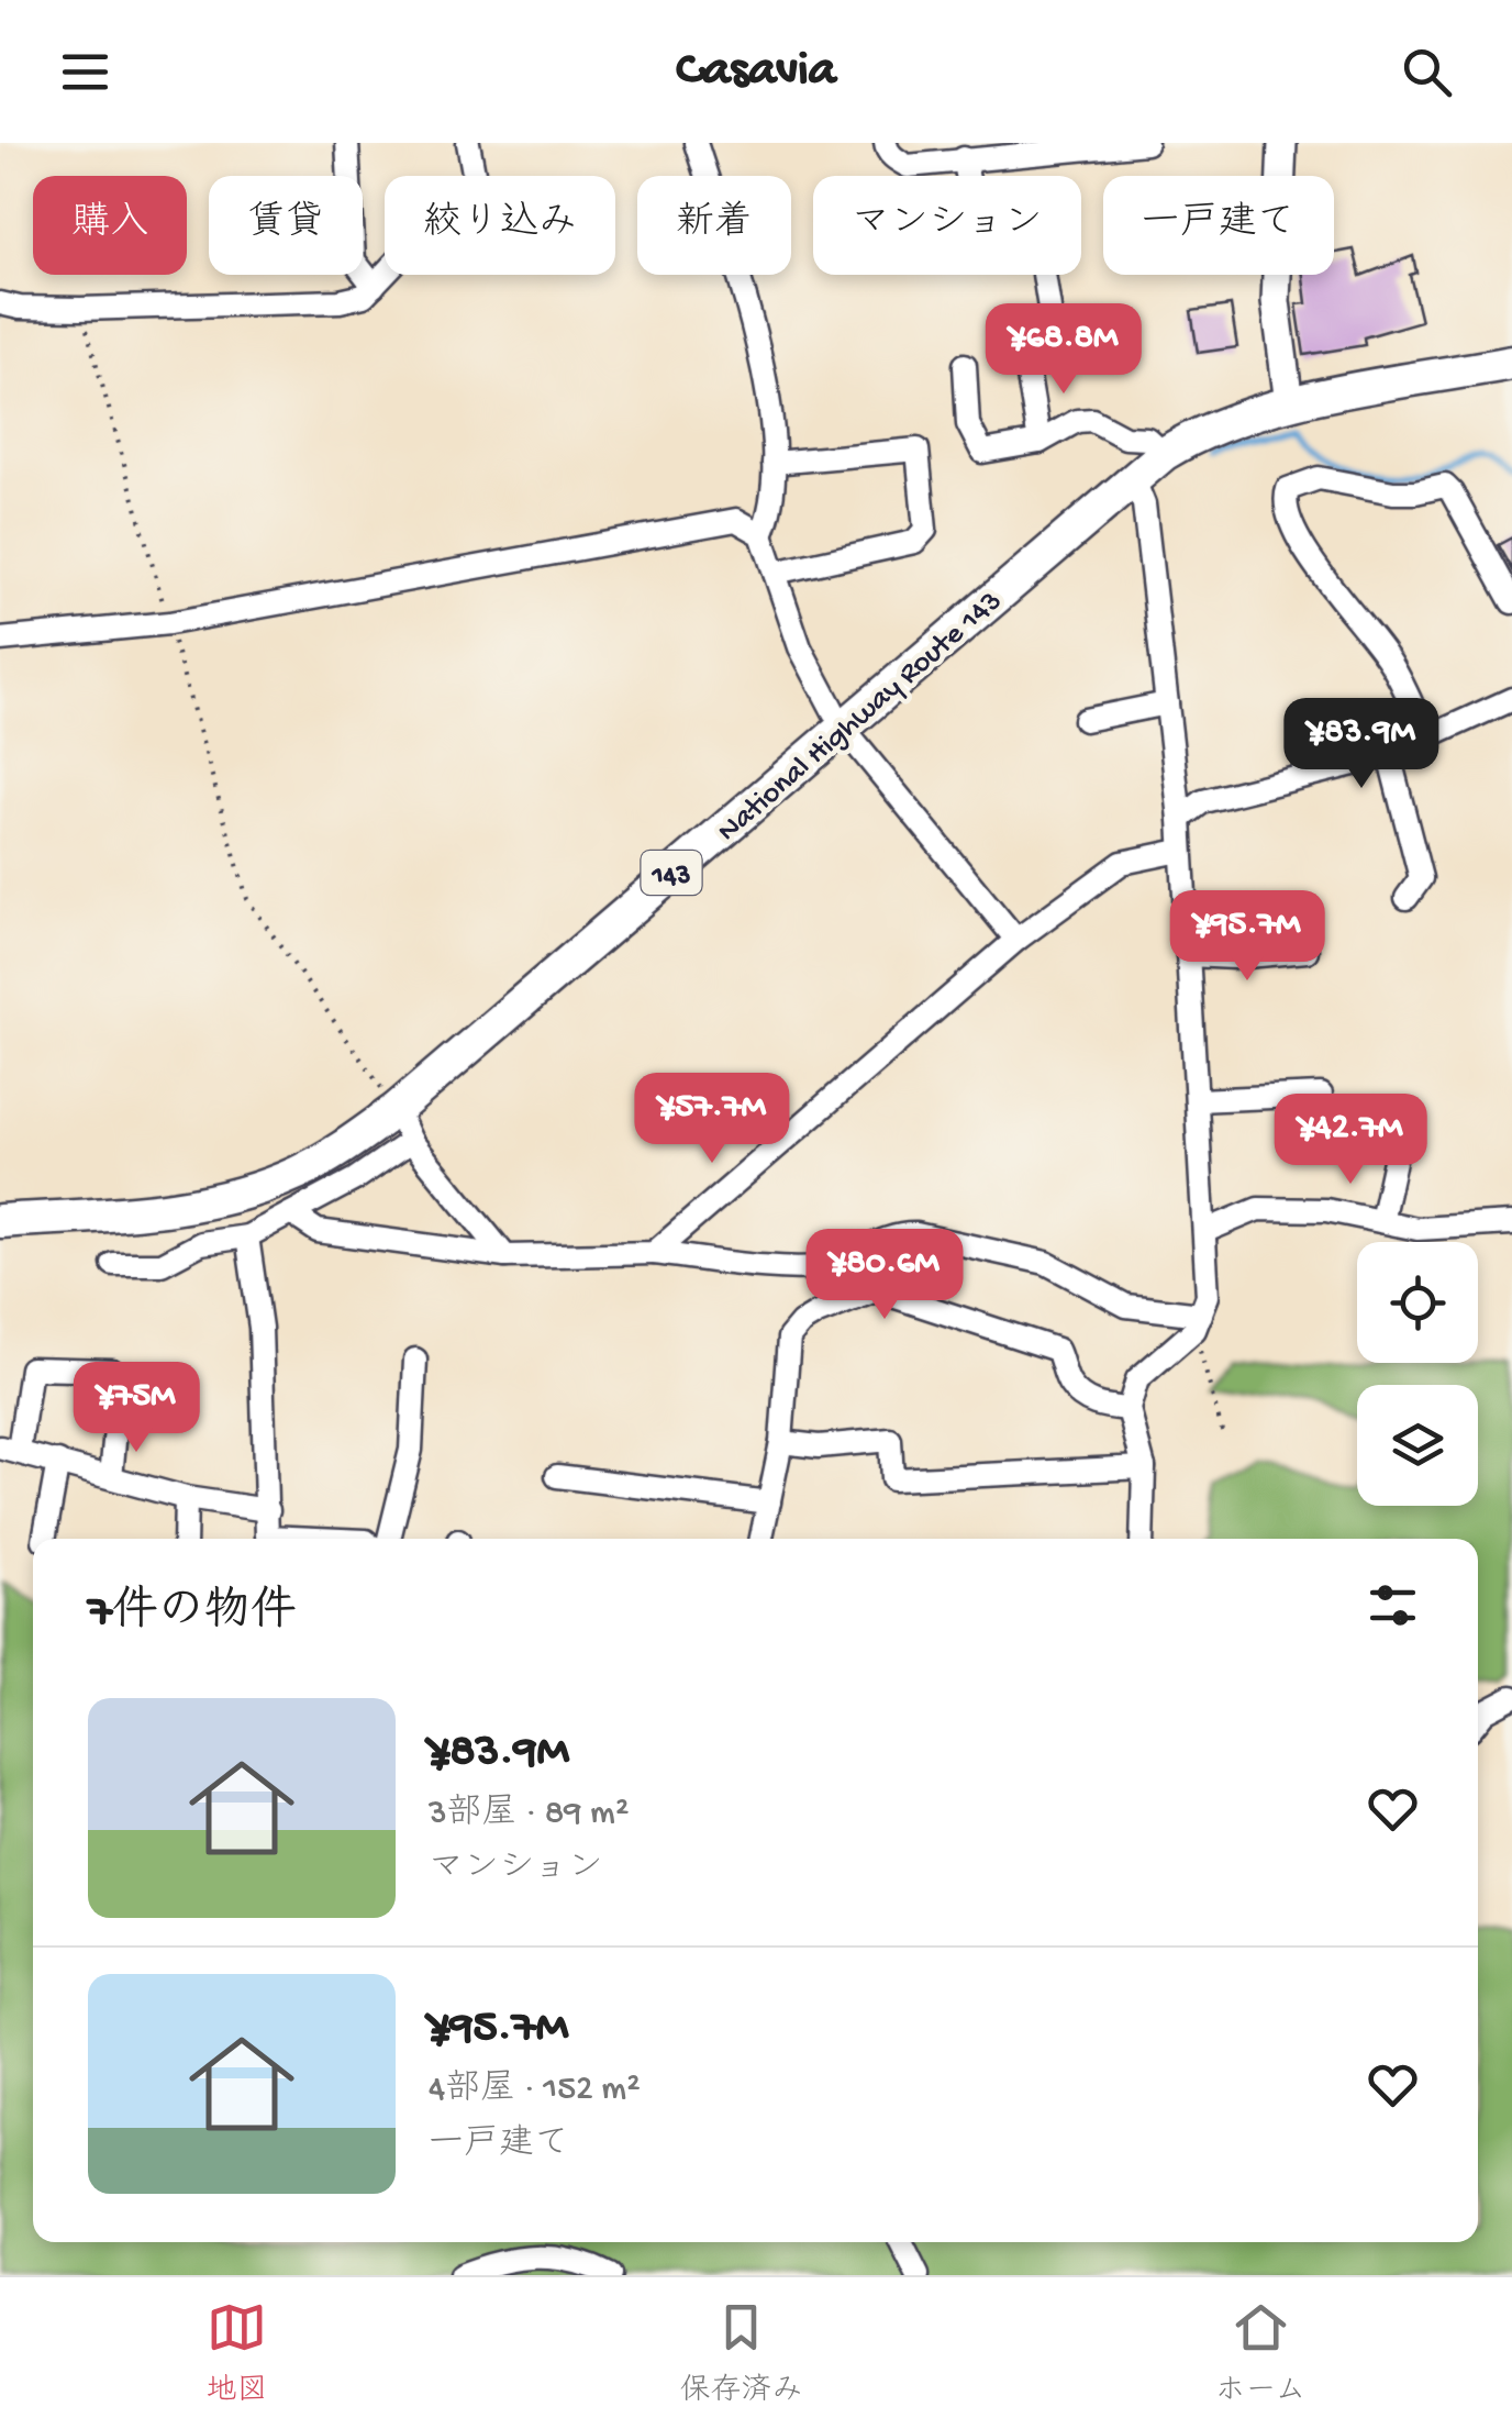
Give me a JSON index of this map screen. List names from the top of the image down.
{
  "streets": {
    "highway": ["National Highway Route 143", "143"]
  },
  "page": {
    "header": "Casavia",
    "chip": [
      "購入",
      "賃貸",
      "絞り込み",
      "新着",
      "マンション",
      "一戸建て"
    ],
    "price": [
      "¥68.8M",
      "¥83.9M",
      "¥95.7M",
      "¥57.7M",
      "¥42.7M",
      "¥80.6M",
      "¥75M"
    ],
    "heading": "7件の物件",
    "list": [
      {
        "name": "¥83.9M",
        "note": "3部屋 · 89 m² · マンション"
      },
      {
        "name": "¥95.7M",
        "note": "4部屋 · 152 m² · 一戸建て"
      }
    ],
    "tabs": ["地図", "保存済み", "ホーム"]
  }
}
